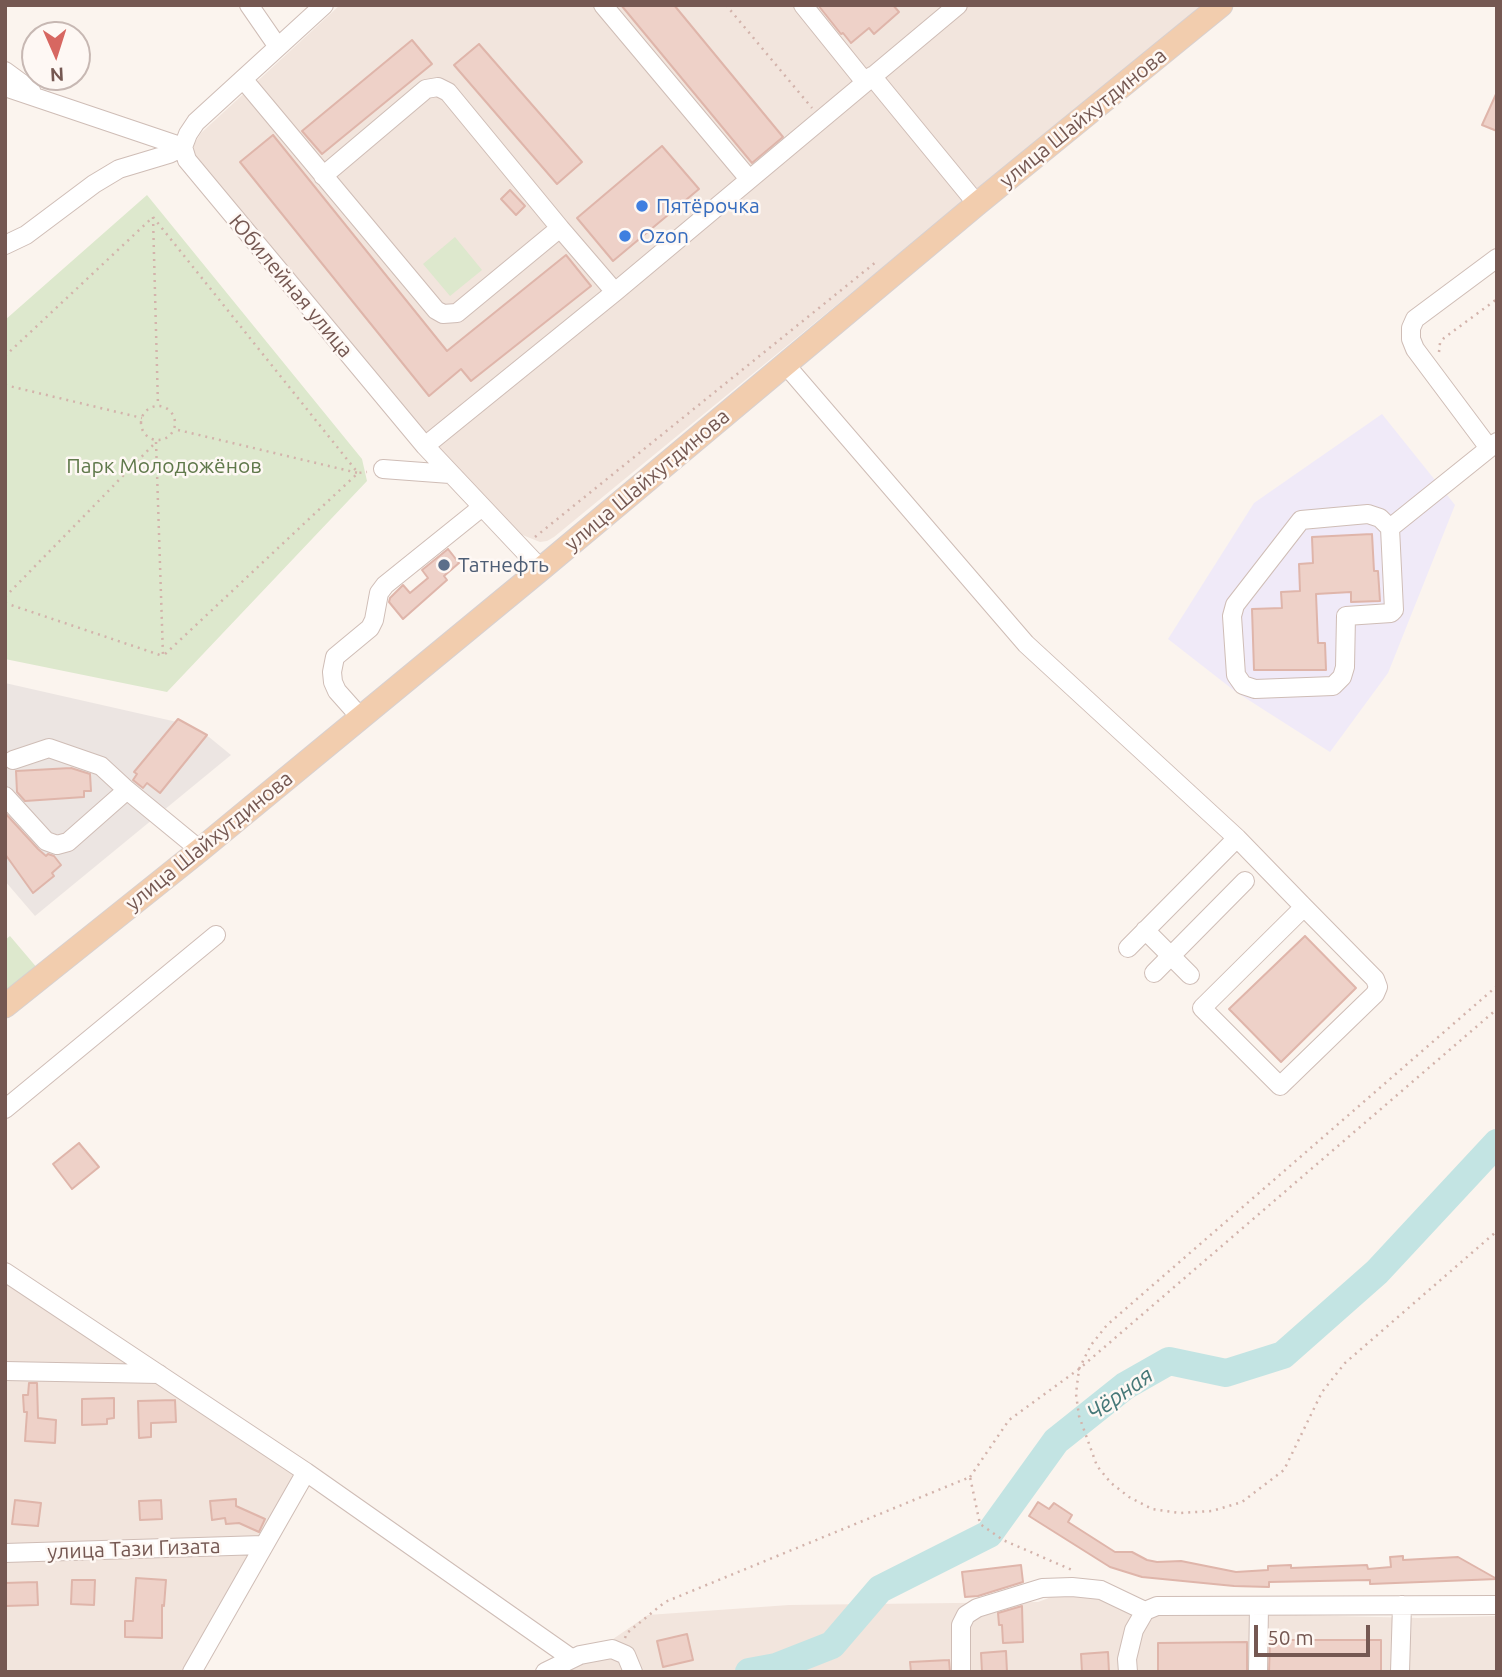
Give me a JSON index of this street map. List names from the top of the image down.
{
  "streets": {
    "main road": ["улица Шайхутдинова"],
    "street": ["Юбилейная улица", "улица Тази Гизата"]
  },
  "crossings": [
    ["улица Шайхутдинова", "Юбилейная улица"]
  ],
  "water": ["Чёрная"],
  "parks": ["Парк Молодожёнов"],
  "places": ["Пятёрочка", "Ozon", "Татнефть"],
  "scale_bar": "50 m",
  "north": "bottom"
}
